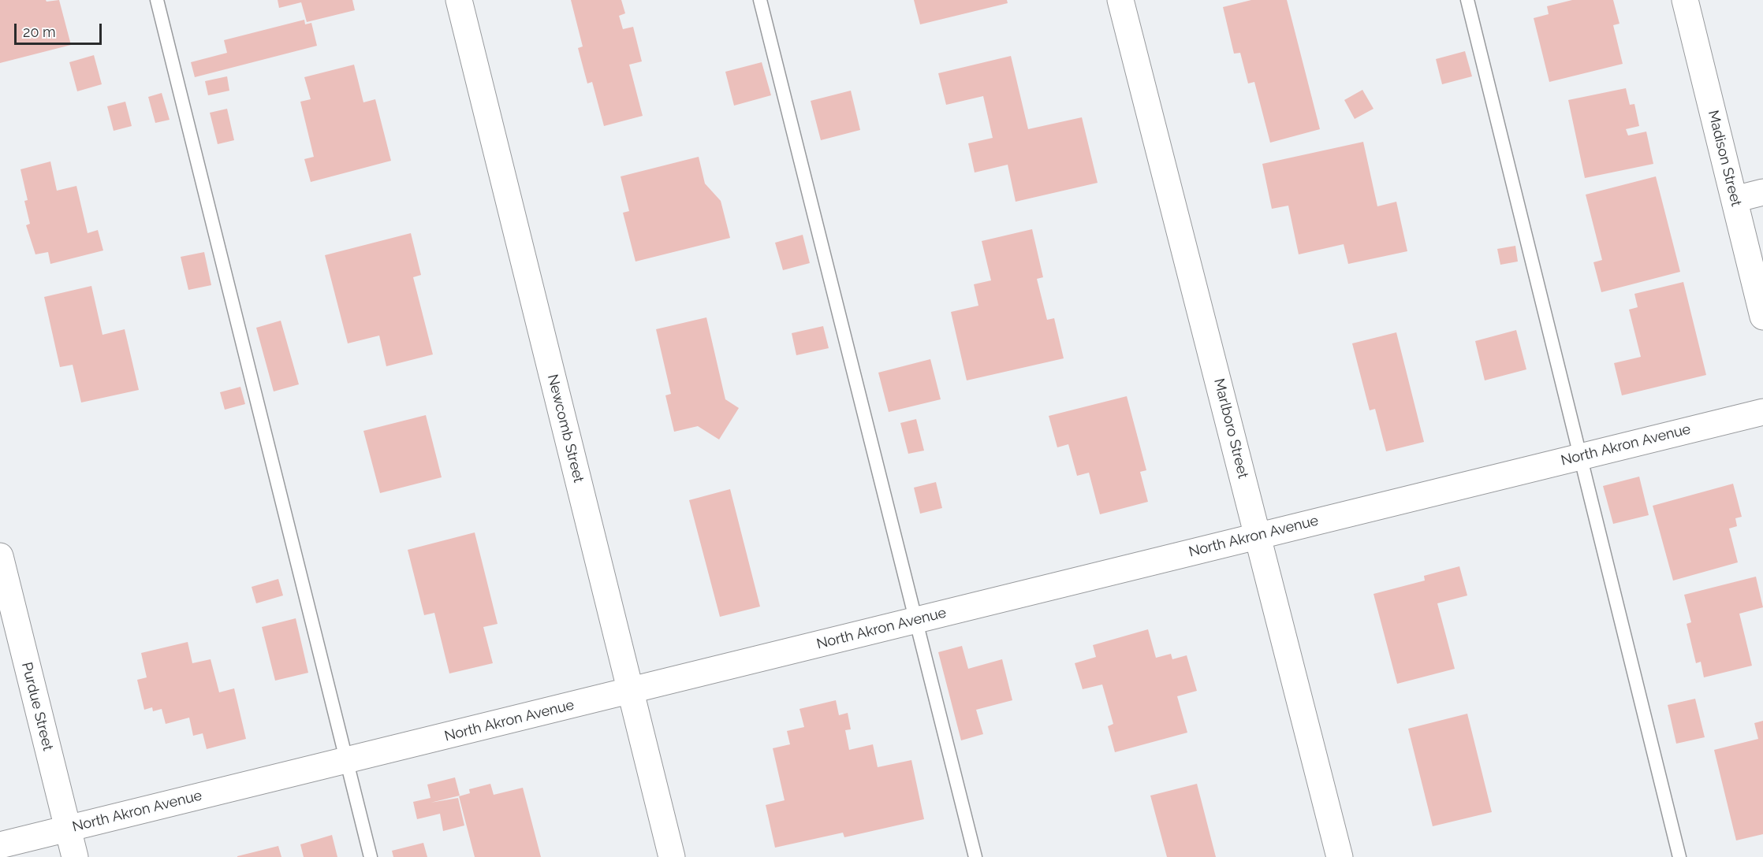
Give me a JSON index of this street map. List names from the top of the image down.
{
  "streets": {
    "street": [
      "Madison Street",
      "Newcomb Street",
      "Marlboro Street",
      "North Akron Avenue",
      "Purdue Street"
    ]
  },
  "crossings": [
    ["Newcomb Street", "North Akron Avenue"],
    ["Marlboro Street", "North Akron Avenue"],
    ["North Akron Avenue", "Purdue Street"]
  ],
  "scale_bar": "20 m"
}
